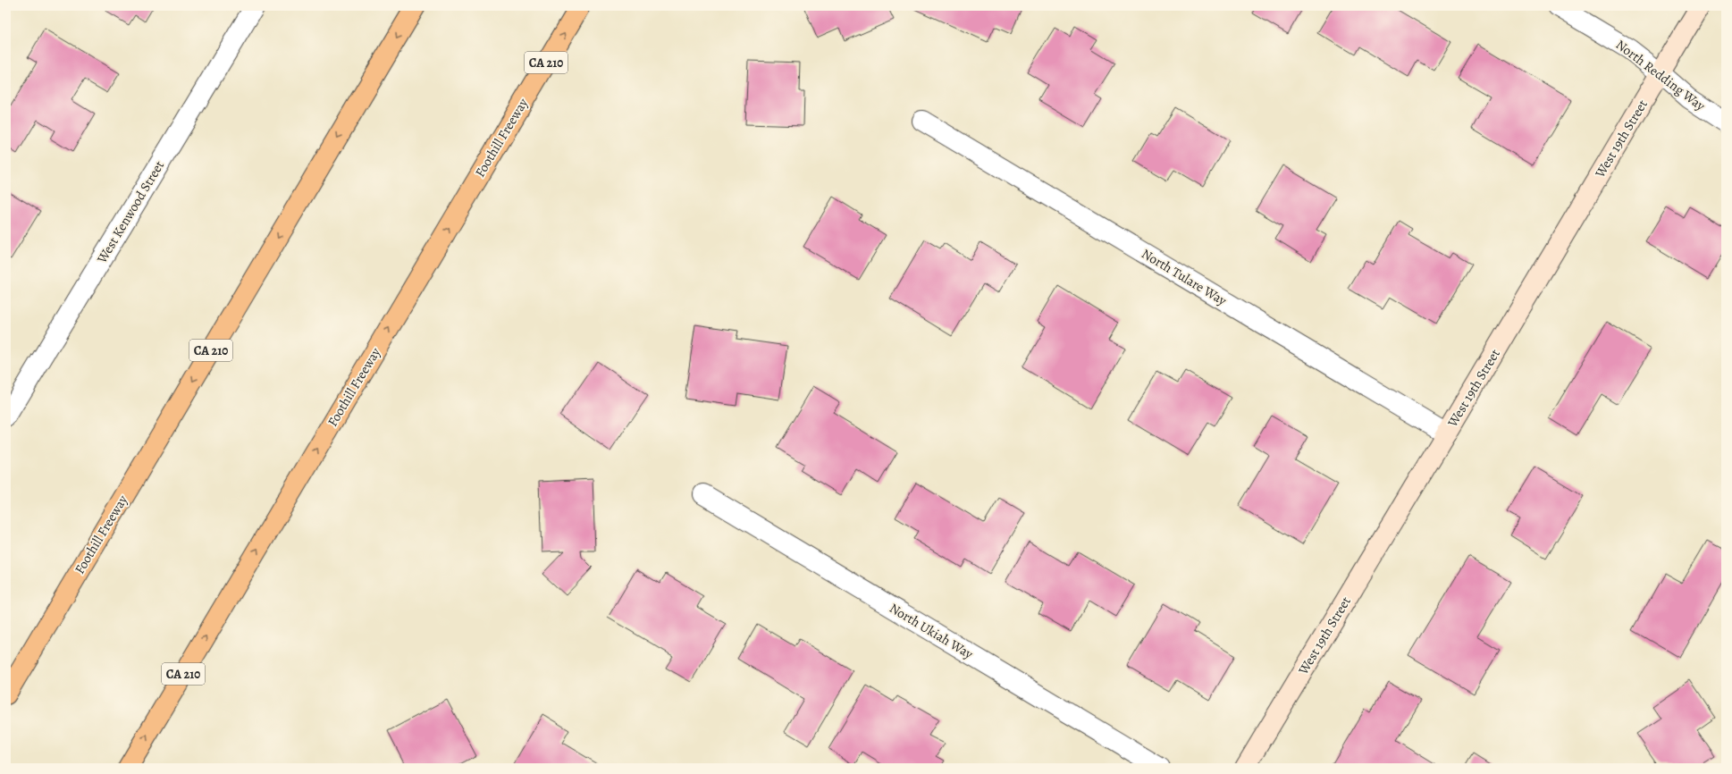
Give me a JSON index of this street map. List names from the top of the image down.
{
  "streets": {
    "highway": ["CA 210", "Foothill Freeway"],
    "main road": ["West 19th Street"],
    "street": [
      "North Redding Way",
      "West Kenwood Street",
      "North Tulare Way",
      "North Ukiah Way"
    ]
  },
  "crossings": [
    ["North Redding Way", "West 19th Street"],
    ["West 19th Street", "North Tulare Way"]
  ]
}
